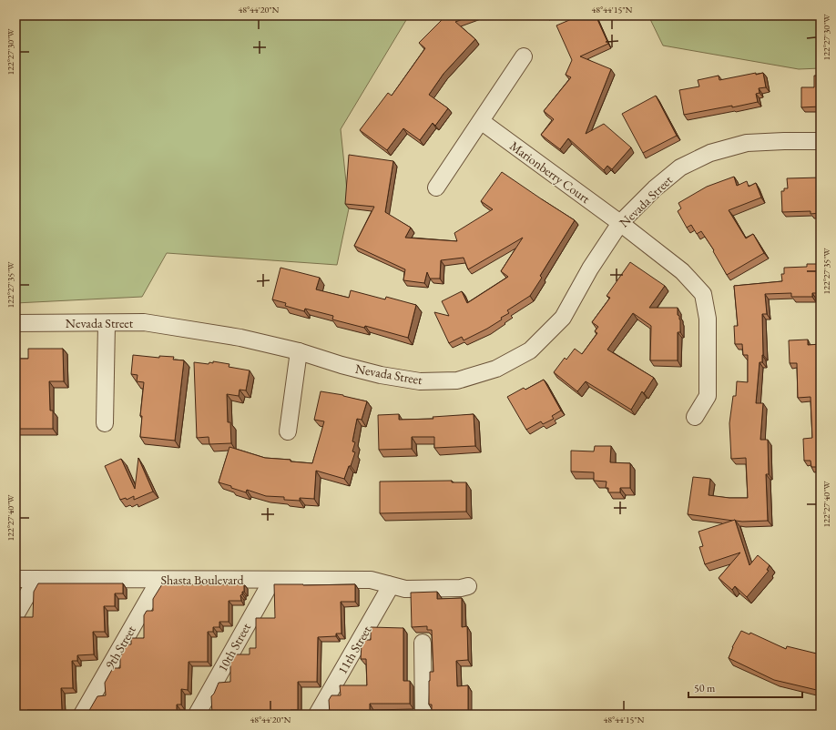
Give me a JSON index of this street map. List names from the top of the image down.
{
  "streets": {
    "street": [
      "Marionberry Court",
      "Nevada Street",
      "Shasta Boulevard",
      "9th Street",
      "10th Street",
      "11th Street"
    ]
  },
  "crossings": [
    ["Marionberry Court", "Nevada Street"],
    ["Shasta Boulevard", "9th Street"],
    ["Shasta Boulevard", "10th Street"],
    ["Shasta Boulevard", "11th Street"]
  ],
  "scale_bar": "50 m",
  "coordinates": [
    "48°44'20\"N",
    "48°44'15\"N",
    "122°27'30\"W",
    "122°27'35\"W",
    "122°27'40\"W"
  ]
}
